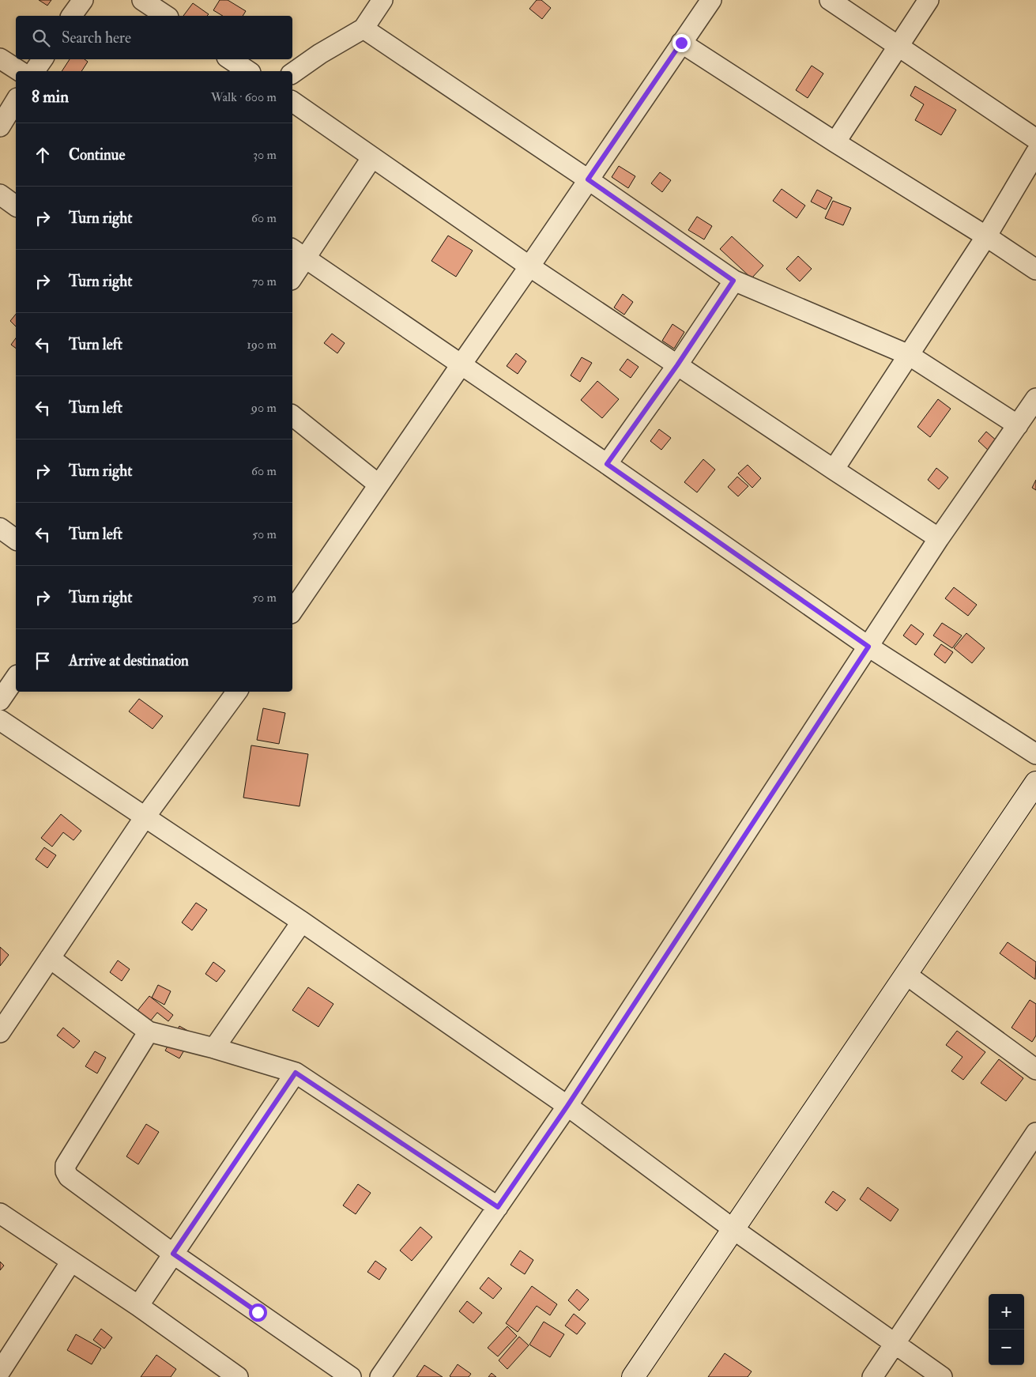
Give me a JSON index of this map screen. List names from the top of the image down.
{
  "page": {
    "search": "Search here",
    "heading": ["8 min", "Walk · 600 m"],
    "list": [
      ["Continue", "30 m"],
      ["Turn right", "60 m"],
      ["Turn right", "70 m"],
      ["Turn left", "190 m"],
      ["Turn left", "90 m"],
      ["Turn right", "60 m"],
      ["Turn left", "50 m"],
      ["Turn right", "50 m"],
      "Arrive at destination"
    ],
    "map_buttons": ["+", "−"]
  }
}
